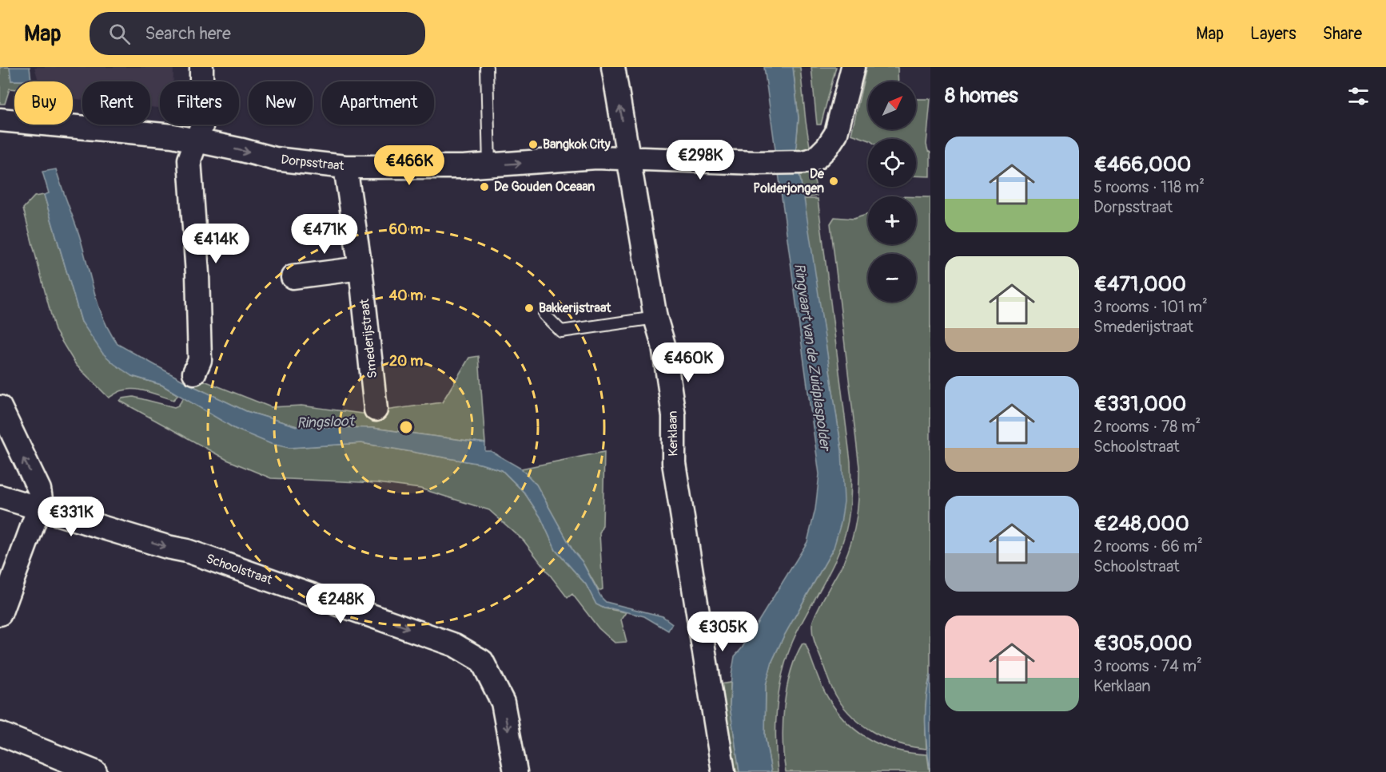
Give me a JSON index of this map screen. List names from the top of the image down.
{
  "streets": {
    "street": [
      "Dorpsstraat",
      "Smederijstraat",
      "Kerklaan",
      "Schoolstraat"
    ]
  },
  "crossings": [
    ["Dorpsstraat", "Smederijstraat"],
    ["Dorpsstraat", "Kerklaan"]
  ],
  "one_way": ["Schoolstraat"],
  "water": ["Ringvaart van de Zuidplaspolder", "Ringsloot"],
  "places": [
    "Bangkok City",
    "De Polderjongen",
    "De Gouden Oceaan",
    "Bakkerijstraat"
  ],
  "north": "top right",
  "page": {
    "header": "Map",
    "search": "Search here",
    "nav": ["Map", "Layers", "Share"],
    "heading": "8 homes",
    "map_buttons": ["+", "−"],
    "chip": [
      "Buy",
      "Rent",
      "Filters",
      "New",
      "Apartment"
    ],
    "list": [
      {
        "name": "€466,000",
        "note": "5 rooms · 118 m² · Dorpsstraat"
      },
      {
        "name": "€471,000",
        "note": "3 rooms · 101 m² · Smederijstraat"
      },
      {
        "name": "€331,000",
        "note": "2 rooms · 78 m² · Schoolstraat"
      },
      {
        "name": "€248,000",
        "note": "2 rooms · 66 m² · Schoolstraat"
      },
      {
        "name": "€305,000",
        "note": "3 rooms · 74 m² · Kerklaan"
      }
    ],
    "price": [
      "€298K",
      "€466K",
      "€471K",
      "€414K",
      "€460K",
      "€331K",
      "€248K",
      "€305K"
    ]
  },
  "rings": ["60 m", "40 m", "20 m"]
}
